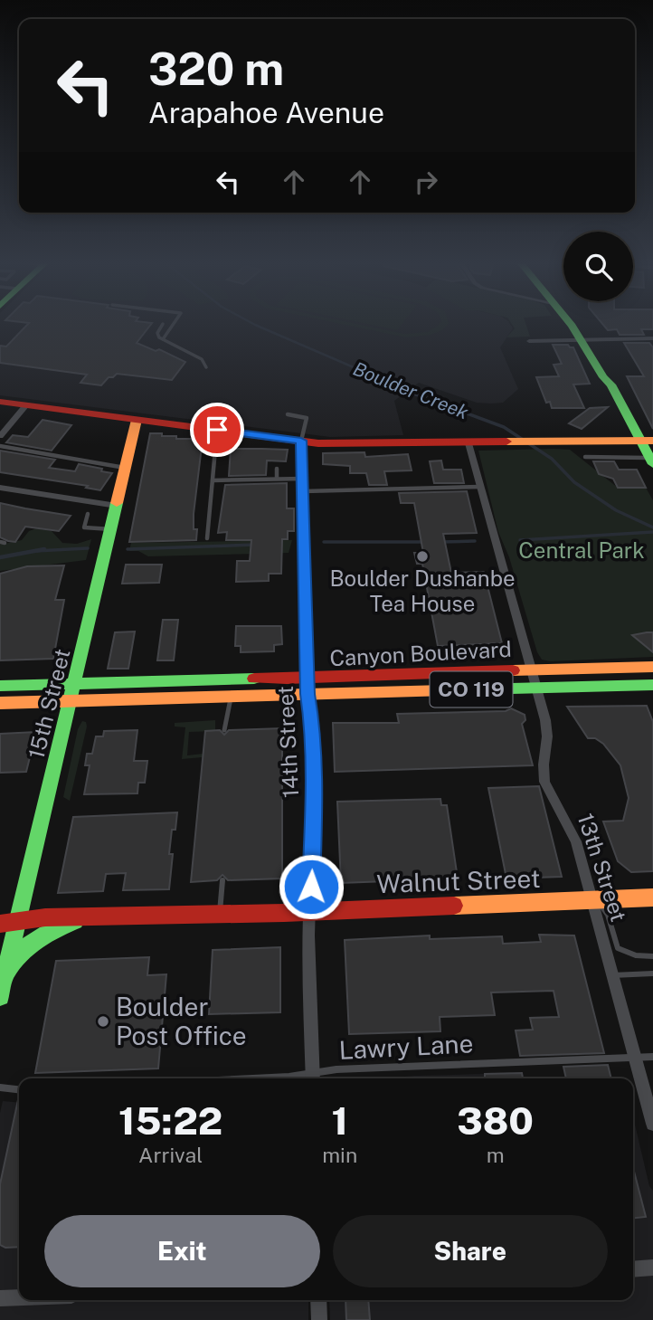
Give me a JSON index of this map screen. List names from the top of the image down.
{
  "streets": {
    "main road": [
      "Canyon Boulevard",
      "CO 119",
      "15th Street",
      "Walnut Street"
    ],
    "street": ["14th Street", "13th Street"],
    "lane": ["Lawry Lane"]
  },
  "crossings": [
    ["Canyon Boulevard", "15th Street"],
    ["Canyon Boulevard", "14th Street"],
    ["Canyon Boulevard", "13th Street"],
    ["15th Street", "Walnut Street"],
    ["14th Street", "Walnut Street"],
    ["14th Street", "Lawry Lane"],
    ["13th Street", "Walnut Street"],
    ["13th Street", "Lawry Lane"]
  ],
  "water": ["Boulder Creek"],
  "parks": ["Central Park"],
  "places": ["Boulder Dushanbe Tea House", "Boulder Post Office"],
  "page": {
    "turn": ["320 m", "Arapahoe Avenue"],
    "eta": [
      "15:22",
      "Arrival",
      "1",
      "min",
      "380",
      "m"
    ],
    "buttons": ["Exit", "Share"]
  }
}
